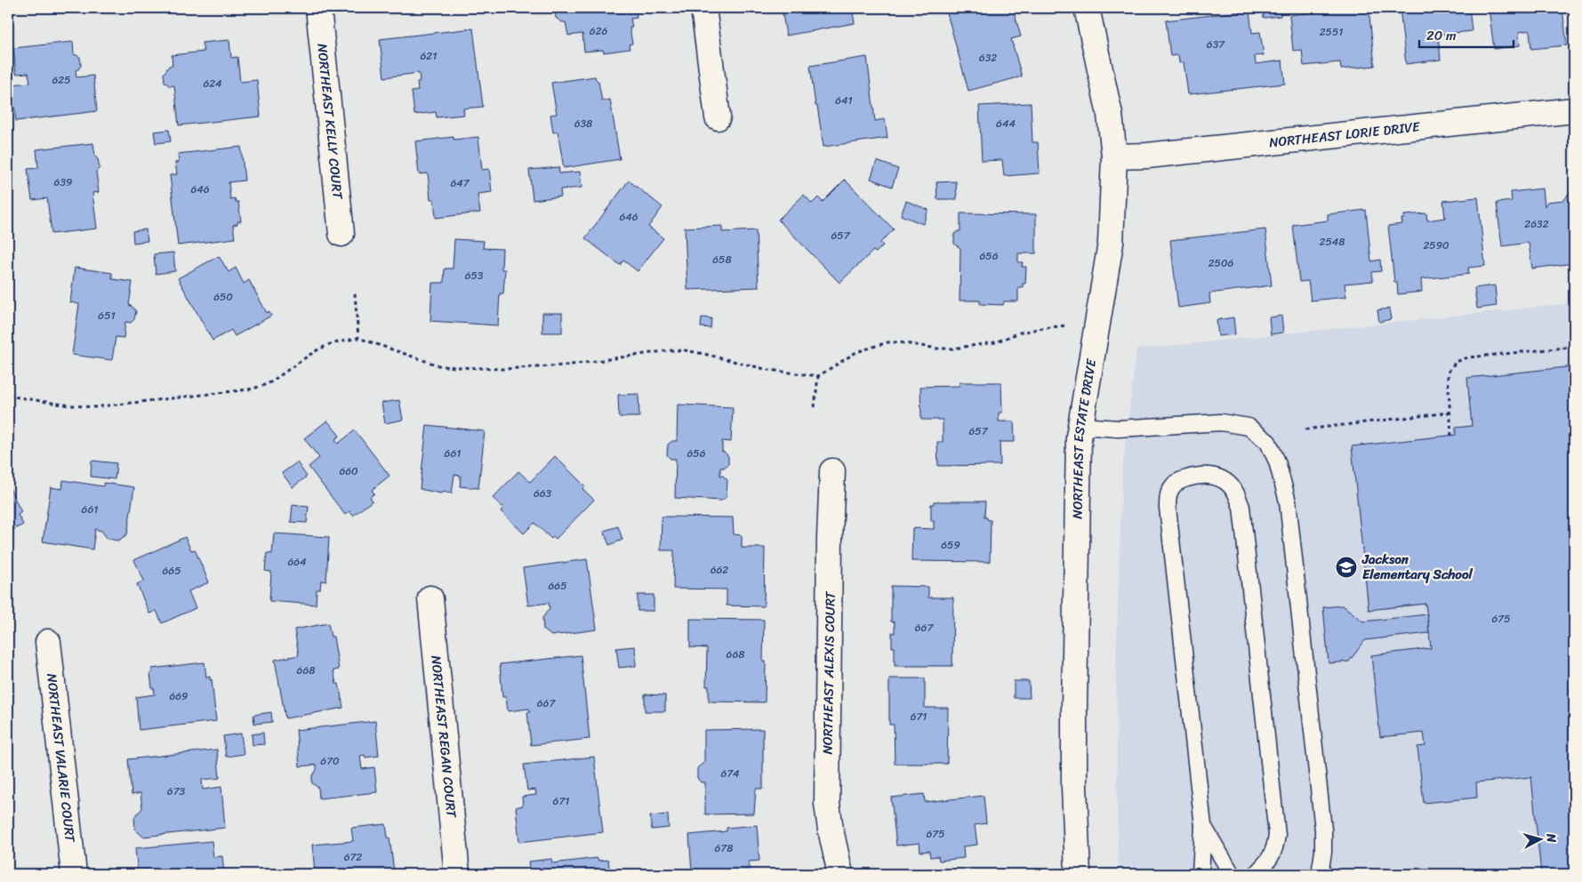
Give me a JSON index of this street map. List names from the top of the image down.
{
  "streets": {
    "street": [
      "NORTHEAST KELLY COURT",
      "NORTHEAST LORIE DRIVE",
      "NORTHEAST ESTATE DRIVE",
      "NORTHEAST ALEXIS COURT",
      "NORTHEAST REGAN COURT",
      "NORTHEAST VALARIE COURT"
    ]
  },
  "crossings": [
    ["NORTHEAST LORIE DRIVE", "NORTHEAST ESTATE DRIVE"]
  ],
  "places": {
    "school or university": ["Jackson Elementary School"]
  },
  "house_numbers": [
    "626",
    "2551",
    "637",
    "621",
    "632",
    "625",
    "624",
    "641",
    "638",
    "644",
    "639",
    "647",
    "646",
    "646",
    "2632",
    "657",
    "2548",
    "2590",
    "656",
    "658",
    "2506",
    "653",
    "650",
    "651",
    "657",
    "661",
    "656",
    "660",
    "663",
    "661",
    "659",
    "664",
    "662",
    "665",
    "665",
    "675",
    "667",
    "668",
    "668",
    "669",
    "667",
    "671",
    "670",
    "674",
    "673",
    "671",
    "675",
    "678",
    "672"
  ],
  "scale_bar": "20 m",
  "north": "right"
}
